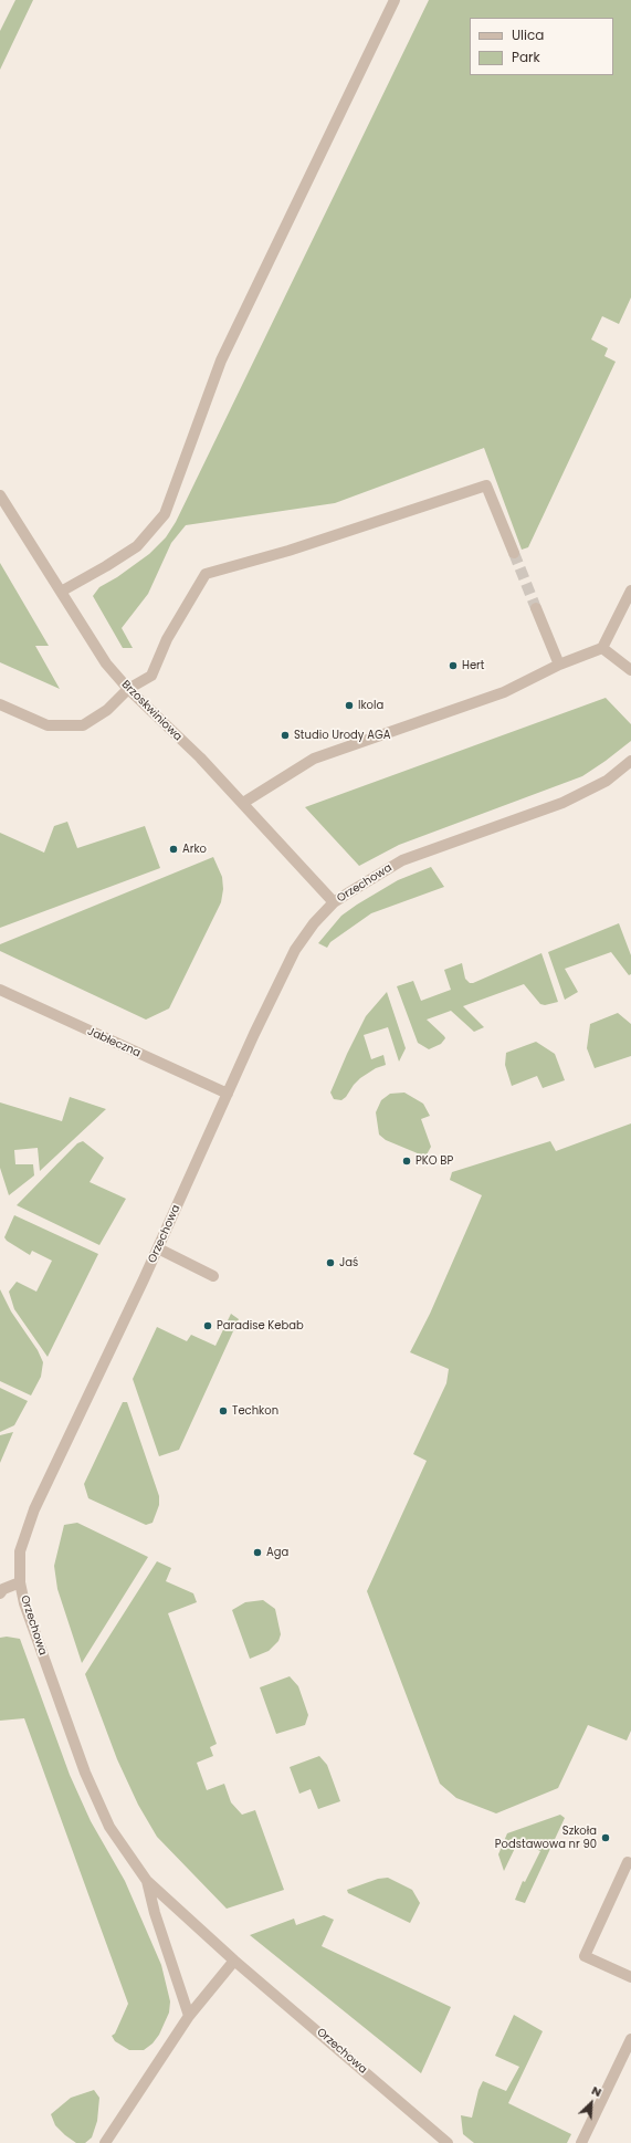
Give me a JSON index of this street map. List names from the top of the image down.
{
  "streets": {
    "street": ["Brzoskwiniowa", "Orzechowa", "Jabłeczna"]
  },
  "crossings": [
    ["Brzoskwiniowa", "Orzechowa"],
    ["Orzechowa", "Jabłeczna"]
  ],
  "places": [
    "Hert",
    "Ikola",
    "Studio Urody AGA",
    "Arko",
    "PKO BP",
    "Jaś",
    "Paradise Kebab",
    "Techkon",
    "Aga",
    "Szkoła Podstawowa nr 90"
  ],
  "legend": ["Ulica", "Park"],
  "north": "top right"
}
